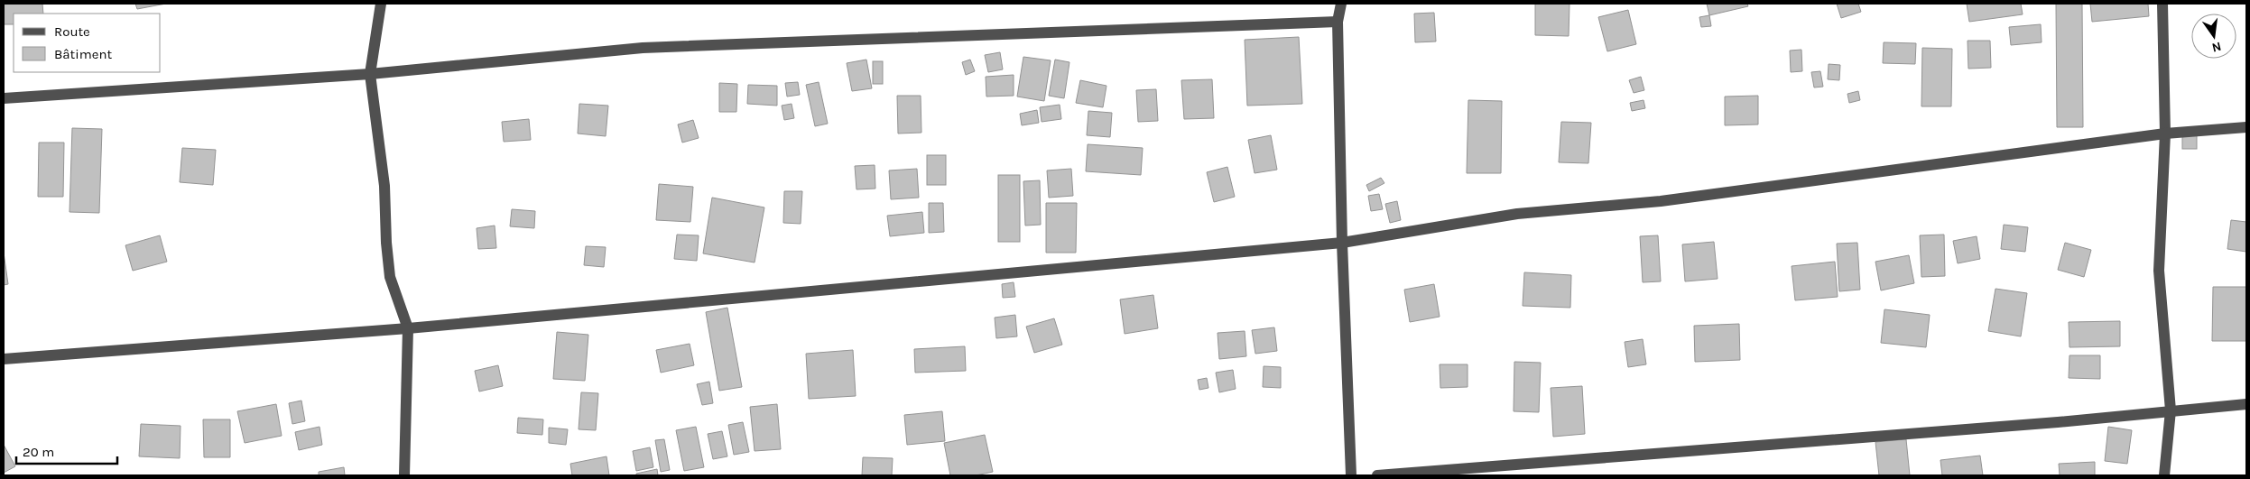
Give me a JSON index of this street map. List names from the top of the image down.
{
  "legend": ["Route", "Bâtiment"],
  "scale_bar": "20 m",
  "north": "bottom"
}
